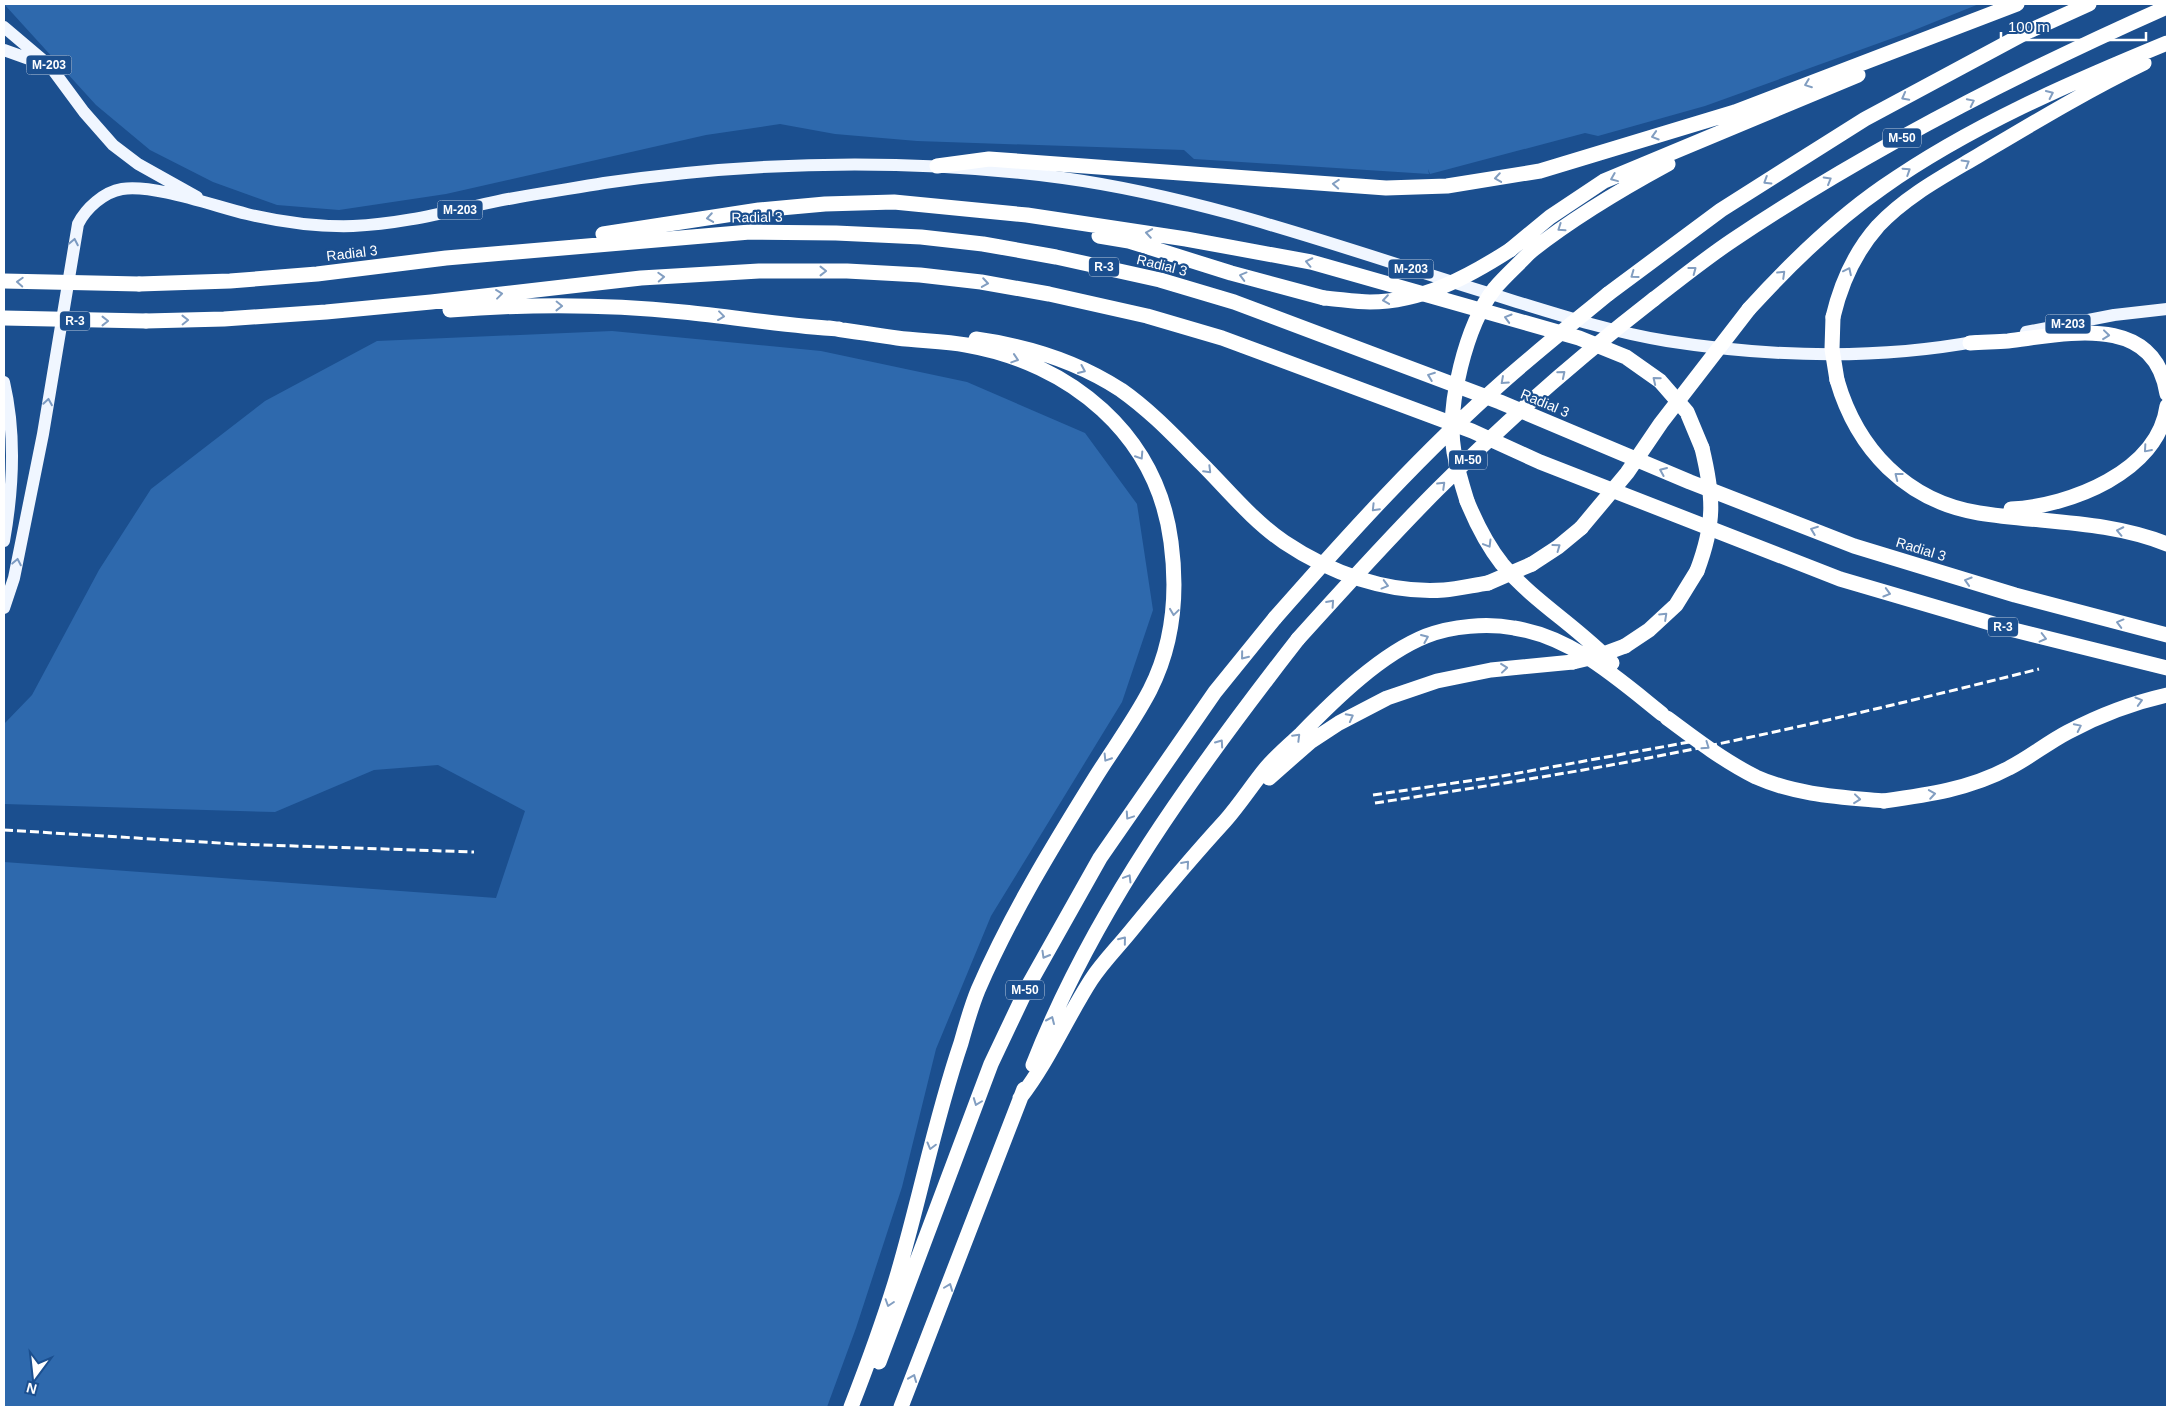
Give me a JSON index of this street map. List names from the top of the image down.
{
  "streets": {
    "highway": ["M-50", "Radial 3", "R-3"],
    "main road": ["M-203"]
  },
  "scale_bar": "100 m",
  "north": "bottom"
}
